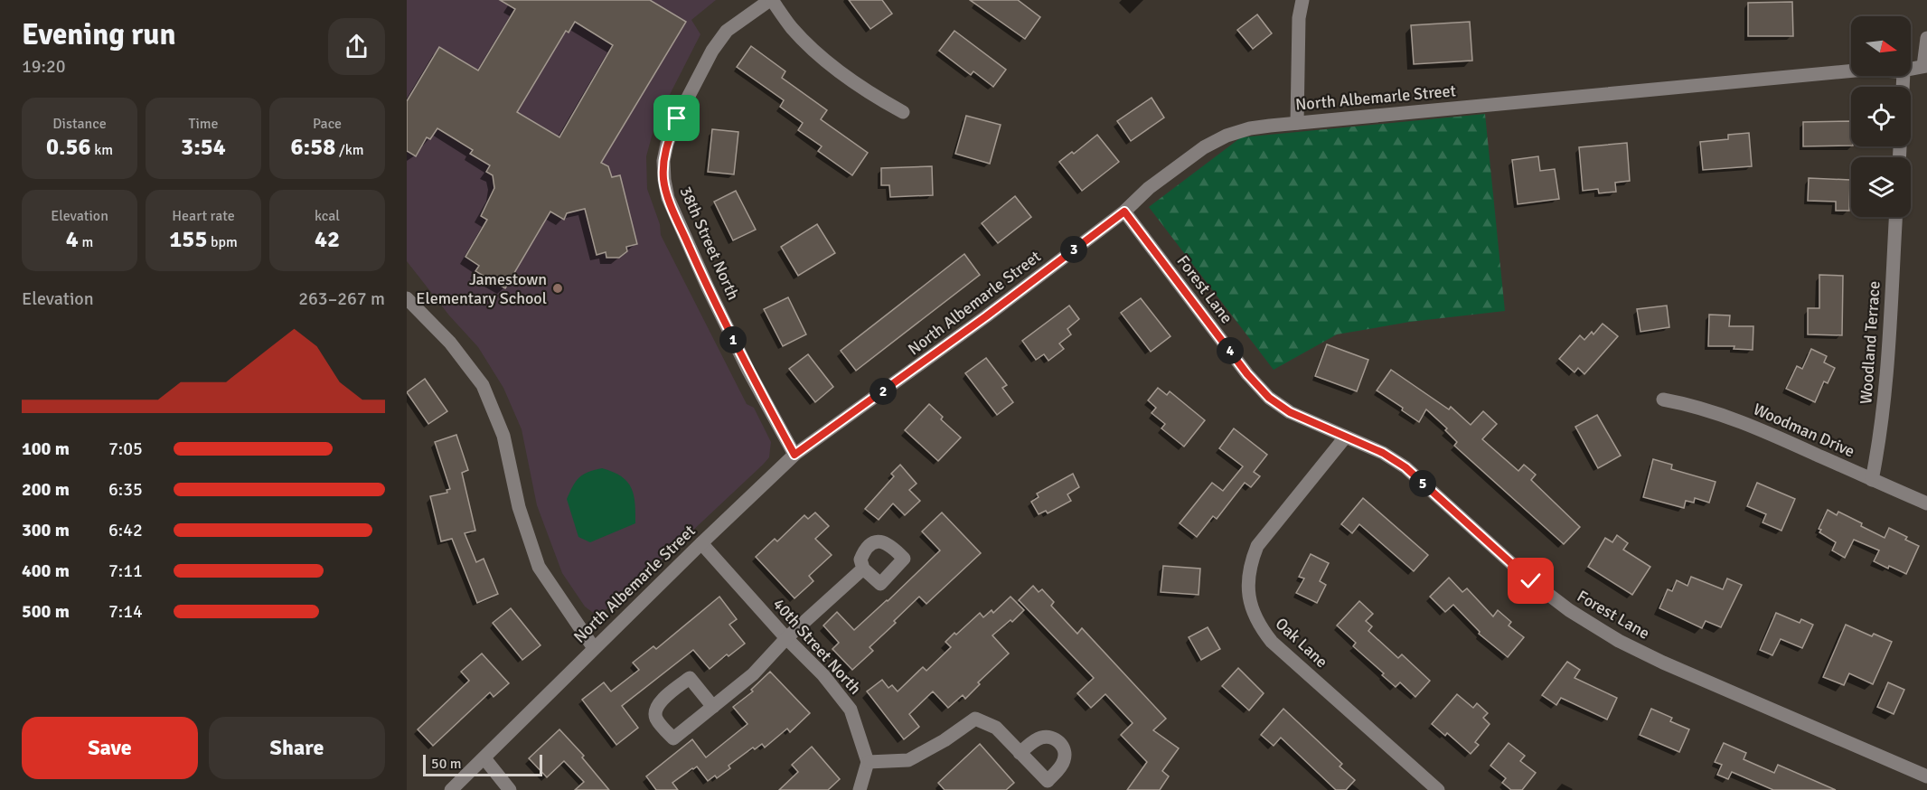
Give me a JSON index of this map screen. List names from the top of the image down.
{
  "streets": {
    "street": [
      "North Albemarle Street",
      "38th Street North",
      "Forest Lane",
      "Woodland Terrace",
      "Woodman Drive",
      "Oak Lane",
      "40th Street North"
    ]
  },
  "crossings": [
    ["North Albemarle Street", "38th Street North"],
    ["North Albemarle Street", "Forest Lane"],
    ["North Albemarle Street", "40th Street North"],
    ["Forest Lane", "Oak Lane"],
    ["Woodland Terrace", "Woodman Drive"]
  ],
  "places": ["Jamestown Elementary School"],
  "scale_bar": "50 m",
  "north": "right",
  "page": {
    "heading": ["Evening run", "19:20"],
    "stats": [
      ["Distance", "0.56 km"],
      ["Time", "3:54"],
      ["Pace", "6:58 /km"],
      ["Elevation", "4 m"],
      ["Heart rate", "155 bpm"],
      ["kcal", "42"]
    ],
    "pins": [
      "3",
      "1",
      "4",
      "2",
      "5"
    ],
    "chart": ["Elevation", "263–267 m"],
    "list": [
      {
        "name": "100 m",
        "note": "7:05"
      },
      {
        "name": "200 m",
        "note": "6:35"
      },
      {
        "name": "300 m",
        "note": "6:42"
      },
      {
        "name": "400 m",
        "note": "7:11"
      },
      {
        "name": "500 m",
        "note": "7:14"
      }
    ],
    "buttons": ["Save", "Share"],
    "scale": "50 m"
  }
}
